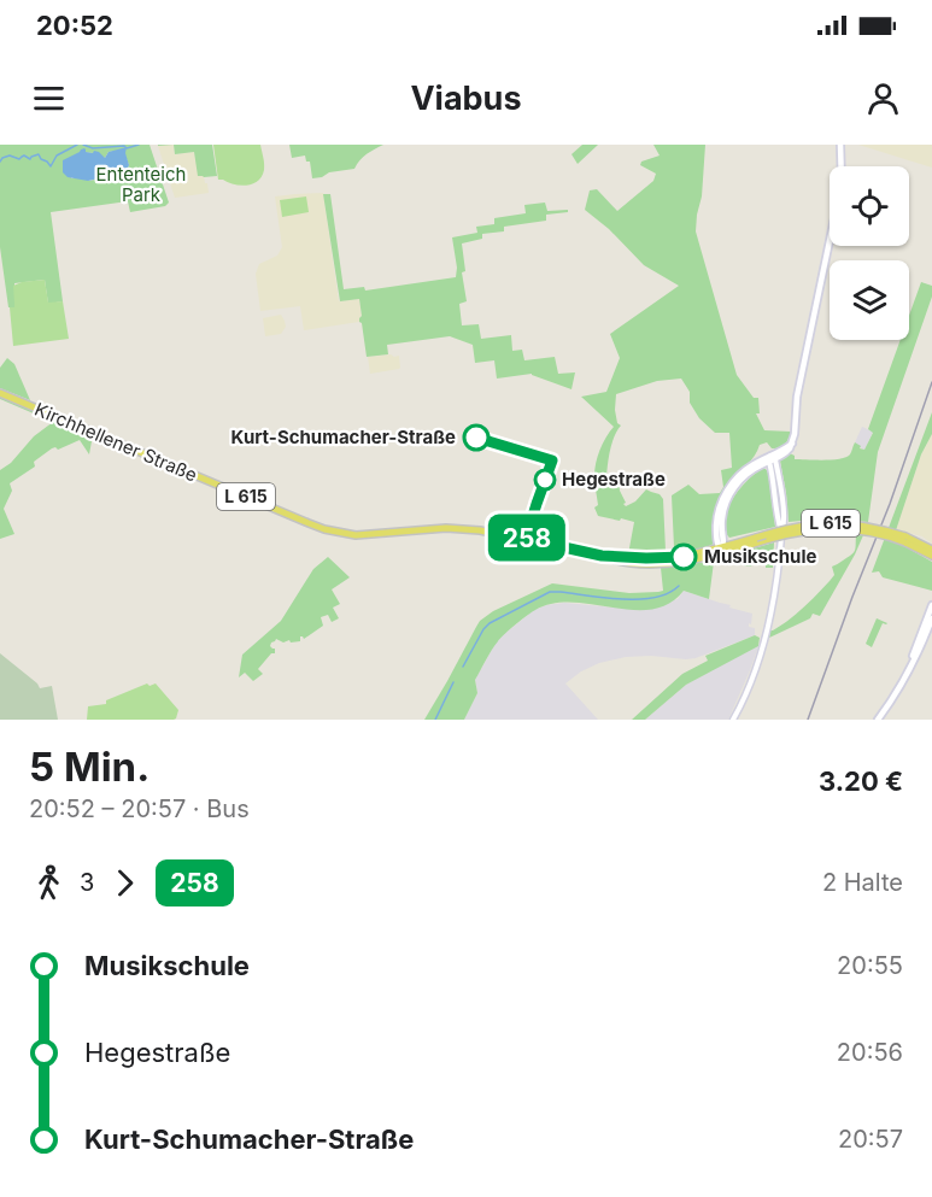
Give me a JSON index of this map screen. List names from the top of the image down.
{
  "streets": {
    "main road": ["Kirchhellener Straße", "L 615"]
  },
  "crossings": [
    ["Kirchhellener Straße", "L 615"]
  ],
  "parks": ["Ententeich Park"],
  "places": ["Kurt-Schumacher-Straße", "Hegestraße", "Musikschule"],
  "lines": ["bus line 258"],
  "page": {
    "status": "20:52",
    "header": "Viabus",
    "on_map": "258",
    "heading": ["5 Min.", "20:52 – 20:57 · Bus", "3.20 €"],
    "legs": ["3", "258", "2 Halte"],
    "list": [
      {
        "name": "Musikschule",
        "value": "20:55"
      },
      {
        "name": "Hegestraße",
        "value": "20:56"
      },
      {
        "name": "Kurt-Schumacher-Straße",
        "value": "20:57"
      }
    ]
  }
}
